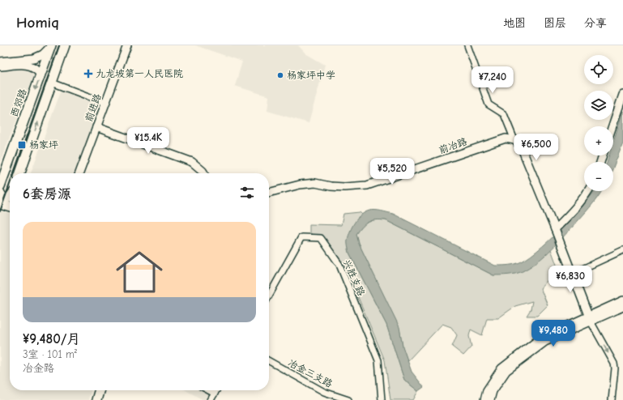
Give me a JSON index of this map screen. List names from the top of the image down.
{
  "streets": {
    "main road": ["西郊路"],
    "street": [
      "前进路",
      "前冶路",
      "兴胜支路",
      "冶金三支路"
    ]
  },
  "places": {
    "health": ["九龙坡第一人民医院"],
    "other": ["杨家坪中学"],
    "transit": ["杨家坪"]
  },
  "page": {
    "header": "Homiq",
    "nav": ["地图", "图层", "分享"],
    "map_buttons": ["+", "−"],
    "price": [
      "¥7,240",
      "¥15.4K",
      "¥6,500",
      "¥5,520",
      "¥6,830",
      "¥9,480"
    ],
    "heading": "6套房源",
    "list": [
      {
        "name": "¥9,480/月",
        "note": "3室 · 101 m² · 冶金路"
      }
    ]
  }
}
